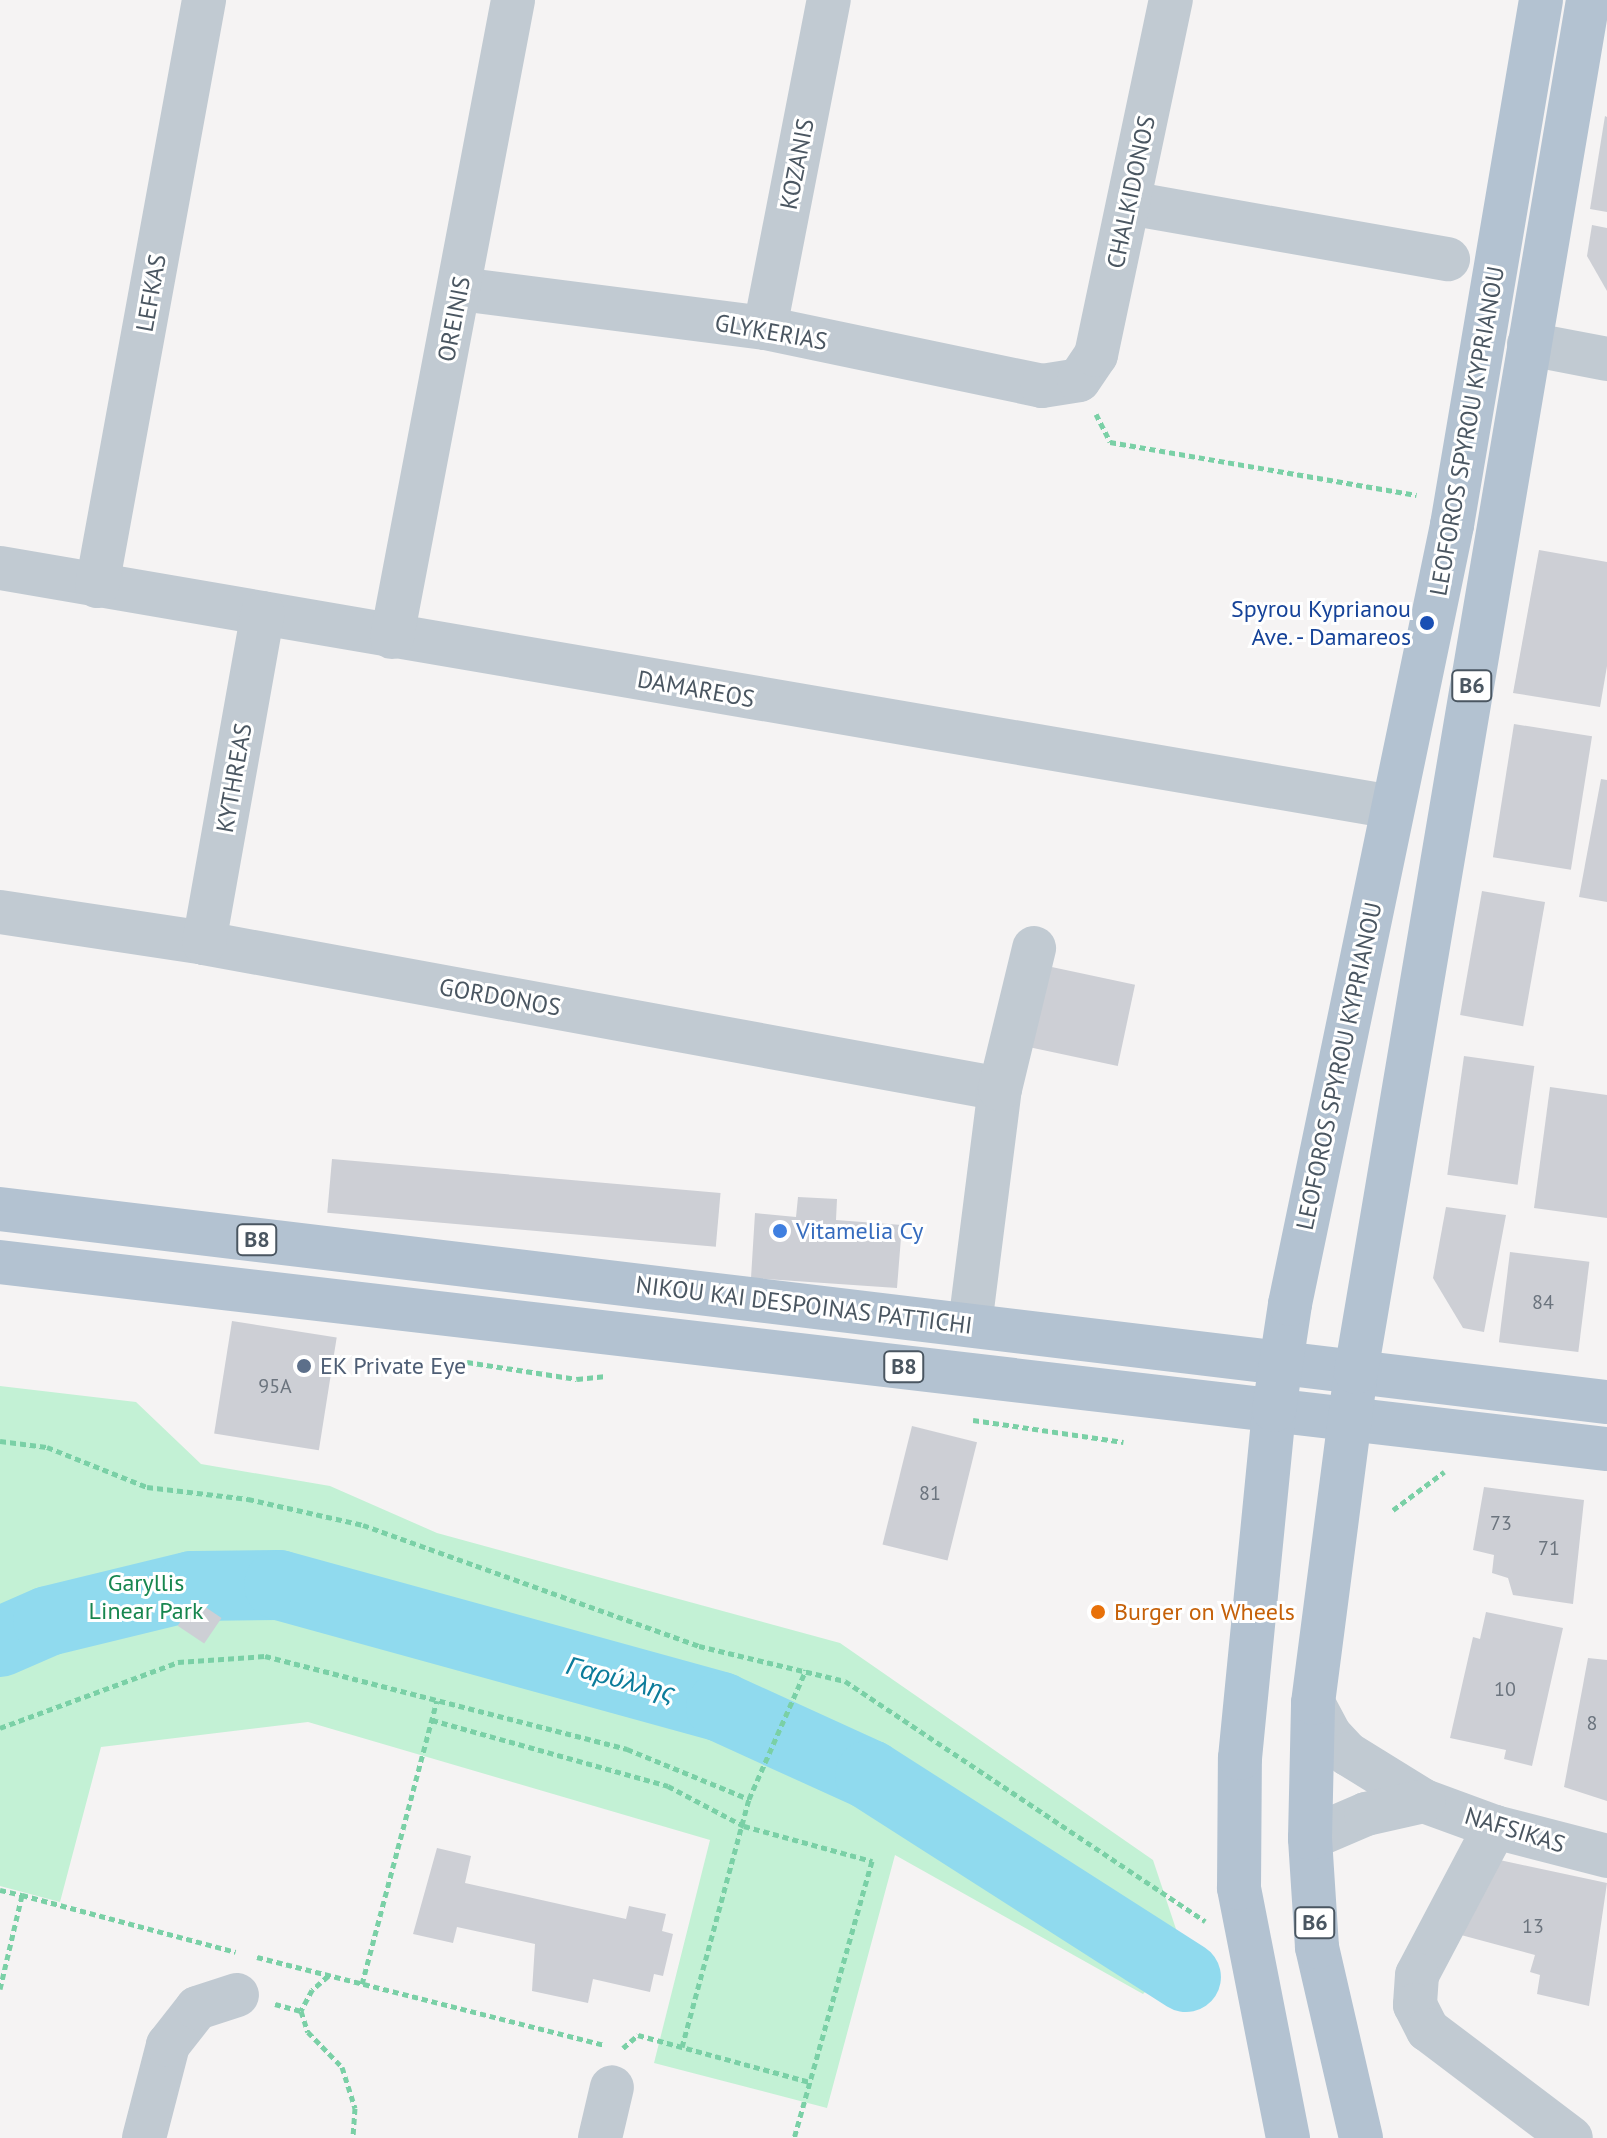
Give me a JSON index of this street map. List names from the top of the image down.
{
  "streets": {
    "main road": [
      "LEOFOROS SPYROU KYPRIANOU",
      "B6",
      "B8",
      "NIKOU KAI DESPOINAS PATTICHI"
    ],
    "street": [
      "KOZANIS",
      "CHALKIDONOS",
      "LEFKAS",
      "OREINIS",
      "GLYKERIAS",
      "DAMAREOS",
      "KYTHREAS",
      "GORDONOS",
      "NAFSIKAS"
    ]
  },
  "crossings": [
    ["KOZANIS", "GLYKERIAS"],
    ["CHALKIDONOS", "GLYKERIAS"],
    ["LEFKAS", "DAMAREOS"],
    ["OREINIS", "GLYKERIAS"],
    ["OREINIS", "DAMAREOS"],
    ["LEOFOROS SPYROU KYPRIANOU", "DAMAREOS"],
    ["LEOFOROS SPYROU KYPRIANOU", "NIKOU KAI DESPOINAS PATTICHI"],
    ["LEOFOROS SPYROU KYPRIANOU", "NAFSIKAS"],
    ["DAMAREOS", "KYTHREAS"],
    ["KYTHREAS", "GORDONOS"]
  ],
  "water": ["Γαρύλλης"],
  "parks": ["Garyllis Linear Park"],
  "places": [
    "Spyrou Kyprianou Ave. - Damareos",
    "Vitamelia Cy",
    "EK Private Eye",
    "Burger on Wheels"
  ],
  "house_numbers": [
    "84",
    "95A",
    "81",
    "73",
    "71",
    "10",
    "8",
    "13"
  ]
}
